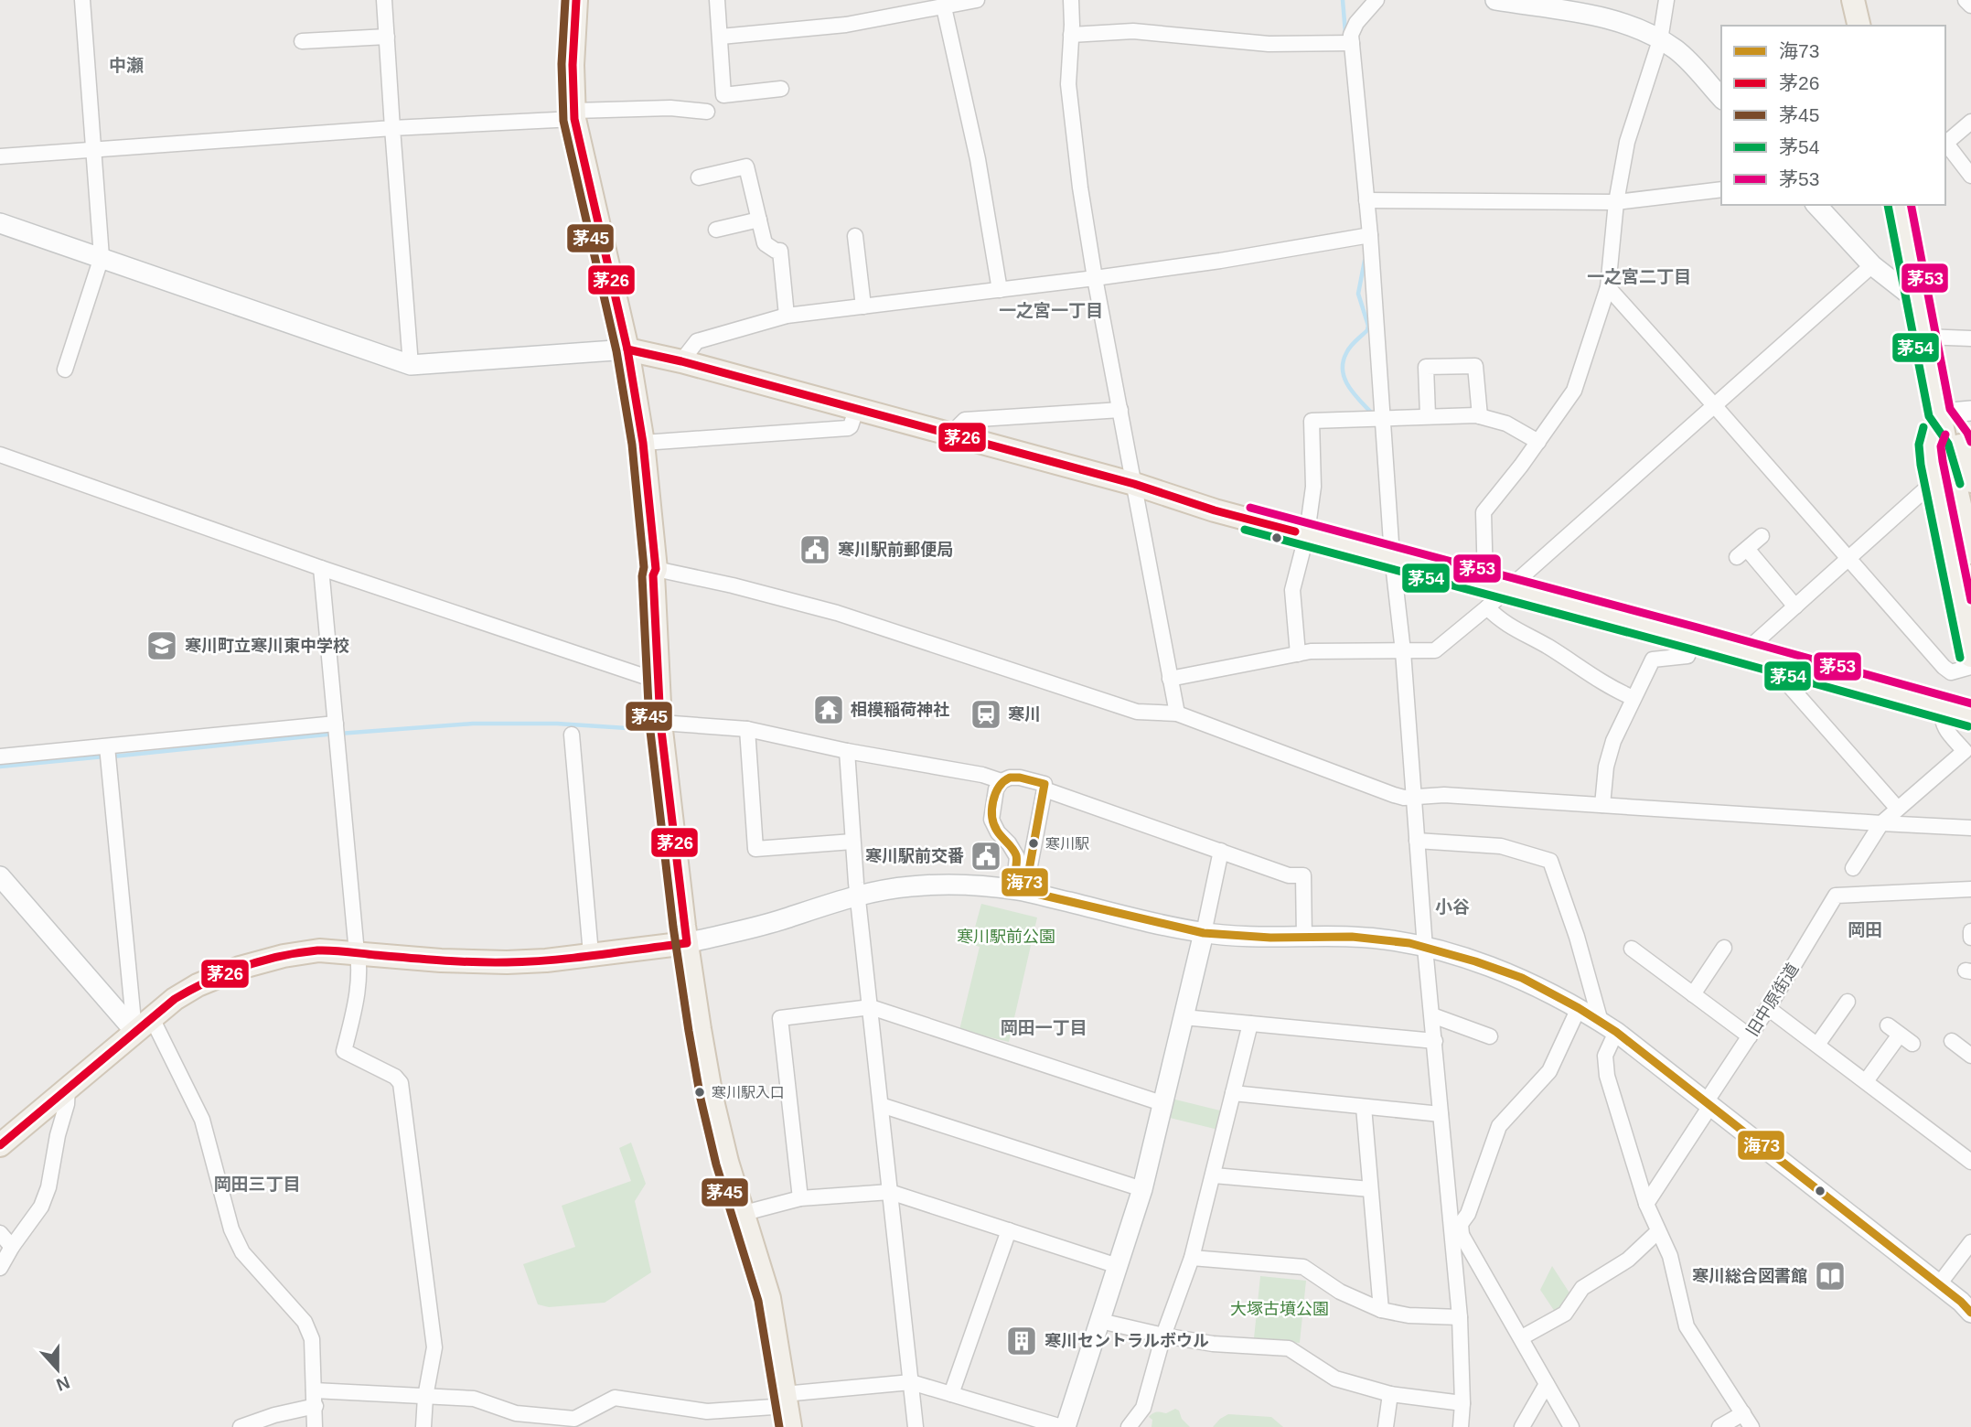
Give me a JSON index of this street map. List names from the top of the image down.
{
  "streets": {
    "street": ["旧中原街道"]
  },
  "districts": [
    "中瀬",
    "一之宮二丁目",
    "一之宮一丁目",
    "小谷",
    "岡田",
    "岡田一丁目",
    "岡田三丁目"
  ],
  "parks": ["寒川駅前公園", "大塚古墳公園"],
  "places": {
    "public building": ["寒川駅前郵便局", "寒川駅前交番"],
    "school or university": ["寒川町立寒川東中学校"],
    "temple": ["相模稲荷神社"],
    "station": ["寒川"],
    "other": ["寒川駅", "寒川駅入口"],
    "library": ["寒川総合図書館"],
    "building": ["寒川セントラルボウル"]
  },
  "lines": [
    "transit line 茅26",
    "transit line 茅45",
    "transit line 茅54",
    "transit line 茅53",
    "transit line 海73"
  ],
  "legend": [
    "海73",
    "茅26",
    "茅45",
    "茅54",
    "茅53"
  ],
  "north": "bottom"
}
